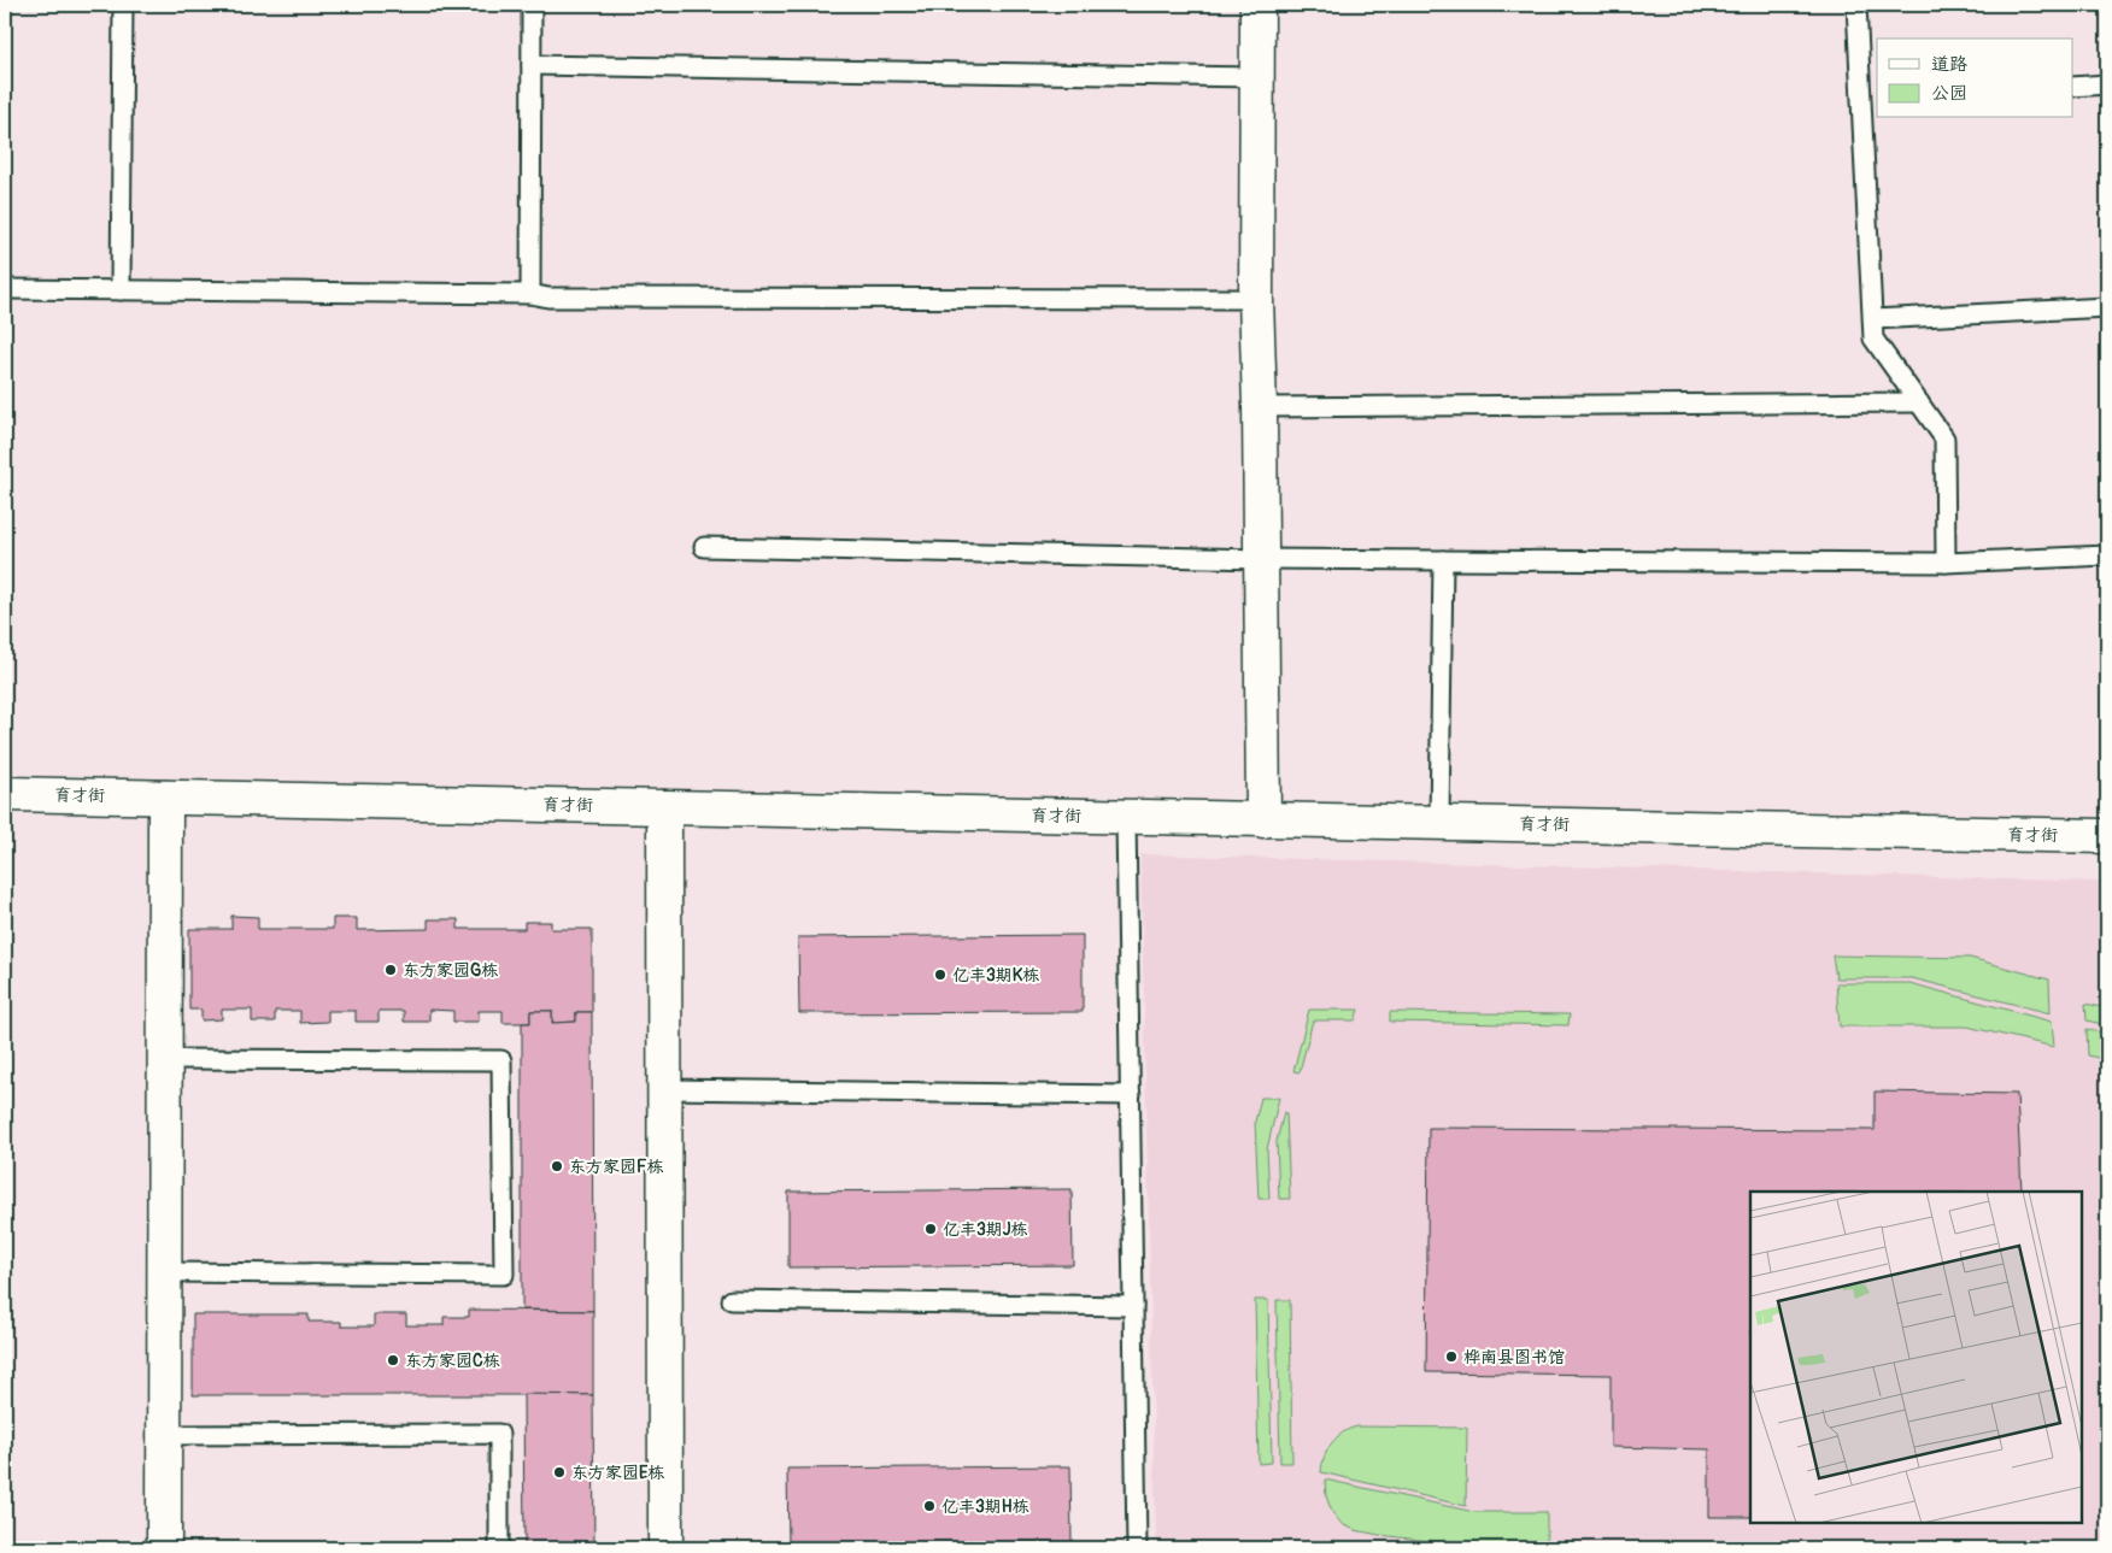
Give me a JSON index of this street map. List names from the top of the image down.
{
  "streets": {
    "street": ["育才街"]
  },
  "places": [
    "东方家园G栋",
    "亿丰3期K栋",
    "东方家园F栋",
    "亿丰3期J栋",
    "桦南县图书馆",
    "东方家园C栋",
    "东方家园E栋",
    "亿丰3期H栋"
  ],
  "legend": ["道路", "公园"]
}
